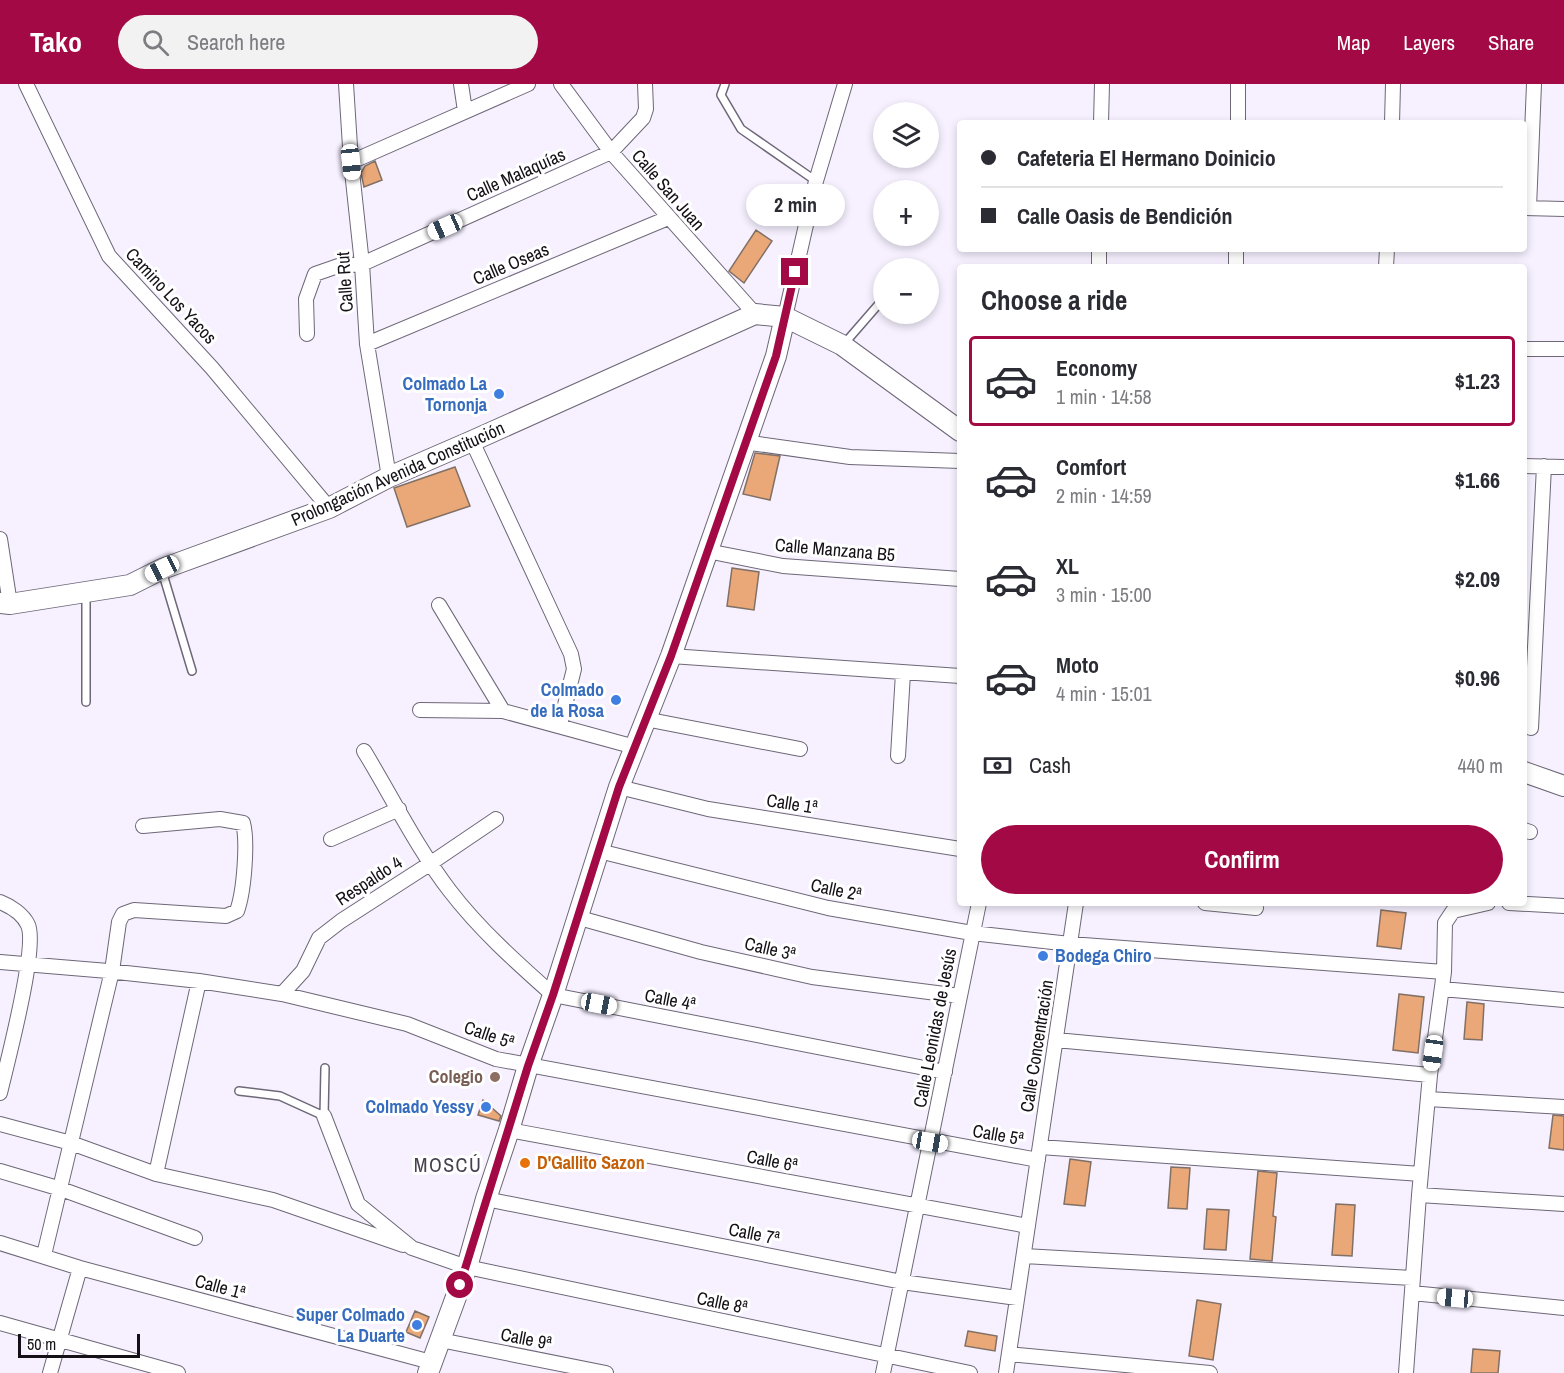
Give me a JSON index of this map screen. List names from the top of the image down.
{
  "streets": {
    "street": [
      "Calle Malaquías",
      "Calle San Juan",
      "Calle Oseas",
      "Calle Rut",
      "Camino Los Yacos",
      "Prolongación Avenida Constitución",
      "Calle Manzana B5",
      "Calle 1ª",
      "Respaldo 4",
      "Calle 2ª",
      "Calle 3ª",
      "Calle 4ª",
      "Calle Leonidas de Jesús",
      "Calle 5ª",
      "Calle Concentración",
      "Calle 6ª",
      "Calle 7ª",
      "Calle 8ª",
      "Calle 9ª"
    ]
  },
  "crossings": [
    ["Calle Malaquías", "Calle San Juan"],
    ["Calle Malaquías", "Calle Rut"],
    ["Calle San Juan", "Calle Oseas"],
    ["Calle San Juan", "Prolongación Avenida Constitución"],
    ["Calle Oseas", "Calle Rut"],
    ["Calle Rut", "Prolongación Avenida Constitución"],
    ["Camino Los Yacos", "Prolongación Avenida Constitución"],
    ["Respaldo 4", "Calle 5ª"],
    ["Calle 2ª", "Calle Leonidas de Jesús"],
    ["Calle 2ª", "Calle Concentración"],
    ["Calle 3ª", "Calle Leonidas de Jesús"],
    ["Calle 4ª", "Calle Leonidas de Jesús"],
    ["Calle Leonidas de Jesús", "Calle 5ª"],
    ["Calle Leonidas de Jesús", "Calle 6ª"],
    ["Calle Leonidas de Jesús", "Calle 7ª"],
    ["Calle Leonidas de Jesús", "Calle 8ª"],
    ["Calle 5ª", "Calle Concentración"],
    ["Calle Concentración", "Calle 6ª"],
    ["Calle Concentración", "Calle 7ª"]
  ],
  "districts": ["MOSCÚ"],
  "places": [
    "Colmado La Tornonja",
    "Colmado de la Rosa",
    "Bodega Chiro",
    "Colegio",
    "Colmado Yessy",
    "D'Gallito Sazon",
    "Super Colmado La Duarte"
  ],
  "scale_bar": "50 m",
  "page": {
    "header": "Tako",
    "search": "Search here",
    "nav": ["Map", "Layers", "Share"],
    "map_buttons": ["+", "−"],
    "banner": ["Cafeteria El Hermano Doinicio", "Calle Oasis de Bendición"],
    "bubble": "2 min",
    "heading": "Choose a ride",
    "list": [
      {
        "name": "Economy",
        "note": "1 min · 14:58",
        "value": "$1.23"
      },
      {
        "name": "Comfort",
        "note": "2 min · 14:59",
        "value": "$1.66"
      },
      {
        "name": "XL",
        "note": "3 min · 15:00",
        "value": "$2.09"
      },
      {
        "name": "Moto",
        "note": "4 min · 15:01",
        "value": "$0.96"
      }
    ],
    "pay": ["Cash", "440 m"],
    "buttons": "Confirm",
    "scale": "50 m"
  }
}
